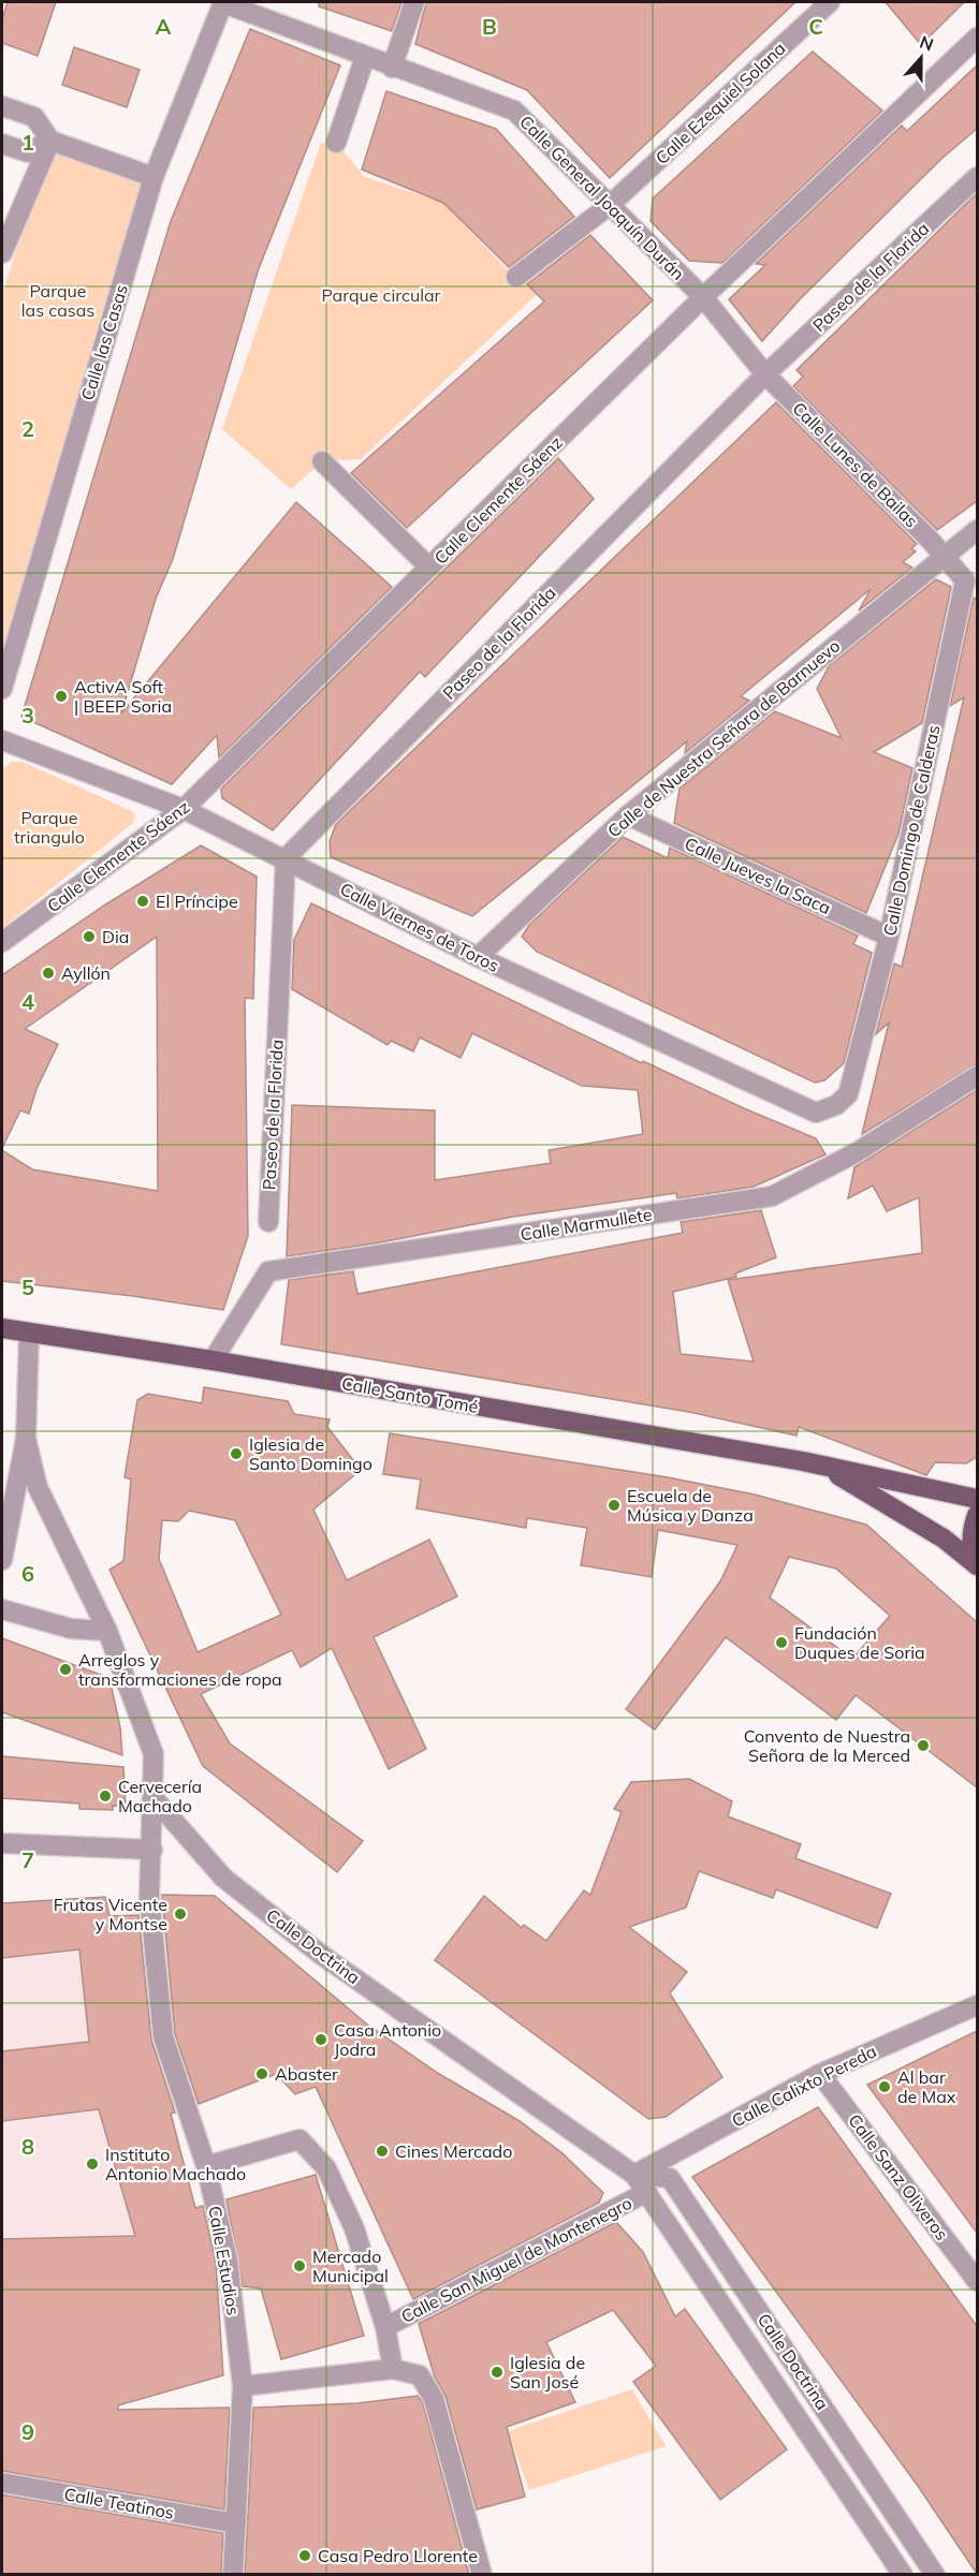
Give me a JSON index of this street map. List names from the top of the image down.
{
  "streets": {
    "main road": ["Calle Santo Tomé"],
    "street": [
      "Calle Ezequiel Solana",
      "Calle General Joaquín Durán",
      "Paseo de la Florida",
      "Calle las Casas",
      "Calle Lunes de Bailas",
      "Calle Clemente Sáenz",
      "Calle de Nuestra Señora de Barnuevo",
      "Calle Domingo de Calderas",
      "Calle Jueves la Saca",
      "Calle Viernes de Toros",
      "Calle Marmullete",
      "Calle Doctrina",
      "Calle Calixto Pereda",
      "Calle Sanz Oliveros",
      "Calle San Miguel de Montenegro",
      "Calle Estudios",
      "Calle Teatinos"
    ]
  },
  "crossings": [
    ["Calle Ezequiel Solana", "Calle General Joaquín Durán"],
    ["Calle General Joaquín Durán", "Paseo de la Florida"],
    ["Calle General Joaquín Durán", "Calle las Casas"],
    ["Calle General Joaquín Durán", "Calle Lunes de Bailas"],
    ["Calle General Joaquín Durán", "Calle Clemente Sáenz"],
    ["Paseo de la Florida", "Calle Lunes de Bailas"],
    ["Paseo de la Florida", "Calle Viernes de Toros"],
    ["Calle Lunes de Bailas", "Calle de Nuestra Señora de Barnuevo"],
    ["Calle Lunes de Bailas", "Calle Domingo de Calderas"],
    ["Calle Clemente Sáenz", "Calle Viernes de Toros"],
    ["Calle de Nuestra Señora de Barnuevo", "Calle Domingo de Calderas"],
    ["Calle de Nuestra Señora de Barnuevo", "Calle Jueves la Saca"],
    ["Calle de Nuestra Señora de Barnuevo", "Calle Viernes de Toros"],
    ["Calle Domingo de Calderas", "Calle Jueves la Saca"],
    ["Calle Domingo de Calderas", "Calle Viernes de Toros"],
    ["Calle Marmullete", "Calle Santo Tomé"],
    ["Calle Doctrina", "Calle Calixto Pereda"],
    ["Calle Doctrina", "Calle San Miguel de Montenegro"],
    ["Calle Doctrina", "Calle Estudios"],
    ["Calle Calixto Pereda", "Calle Sanz Oliveros"],
    ["Calle Estudios", "Calle Teatinos"]
  ],
  "parks": ["Parque las casas", "Parque circular", "Parque triangulo"],
  "places": [
    "ActivA Soft | BEEP Soria",
    "El Príncipe",
    "Dia",
    "Ayllón",
    "Iglesia de Santo Domingo",
    "Escuela de Música y Danza",
    "Fundación Duques de Soria",
    "Arreglos y transformaciones de ropa",
    "Convento de Nuestra Señora de la Merced",
    "Cervecería Machado",
    "Frutas Vicente y Montse",
    "Casa Antonio Jodra",
    "Abaster",
    "Al bar de Max",
    "Cines Mercado",
    "Instituto Antonio Machado",
    "Mercado Municipal",
    "Iglesia de San José",
    "Casa Pedro Llorente"
  ],
  "north": "top",
  "grid": {
    "columns": ["A", "B", "C"],
    "rows": [
      "1",
      "2",
      "3",
      "4",
      "5",
      "6",
      "7",
      "8",
      "9"
    ]
  }
}
